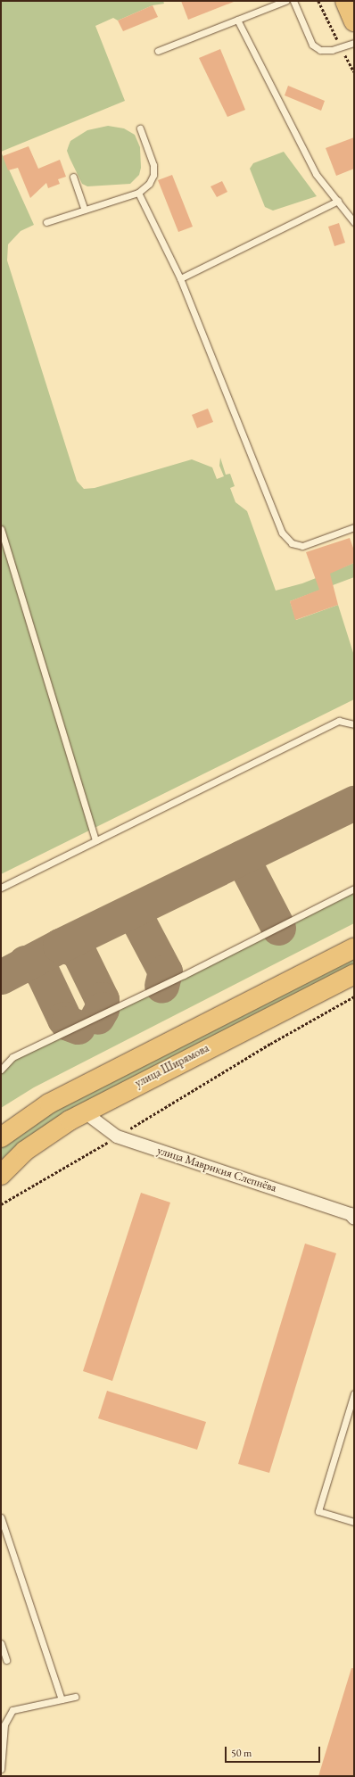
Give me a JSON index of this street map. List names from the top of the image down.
{
  "streets": {
    "main road": ["улица Ширямова"],
    "street": ["улица Маврикия Слепнёва"]
  },
  "crossings": [
    ["улица Ширямова", "улица Маврикия Слепнёва"]
  ],
  "scale_bar": "50 m"
}
